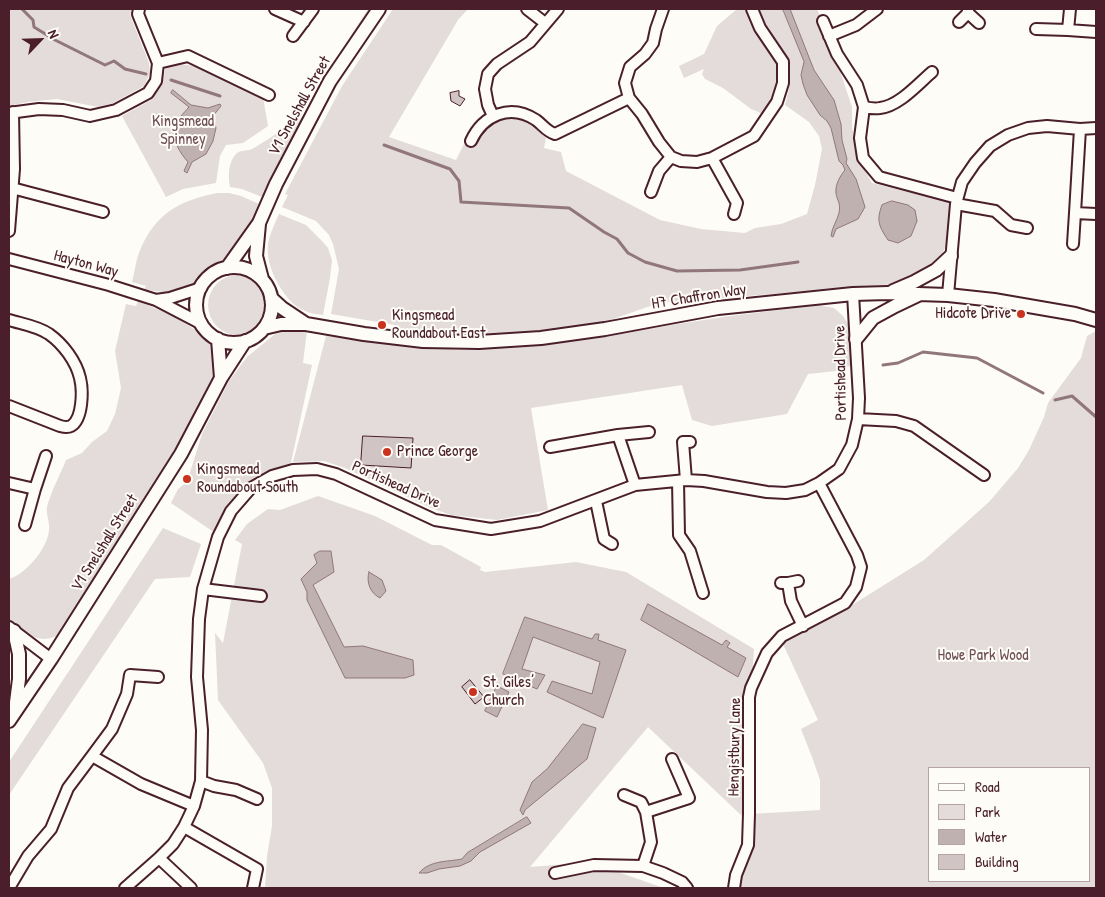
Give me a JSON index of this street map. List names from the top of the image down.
{
  "streets": {
    "street": [
      "V1 Snelshall Street",
      "Hayton Way",
      "H7 Chaffron Way",
      "Portishead Drive",
      "Hengistbury Lane"
    ]
  },
  "crossings": [
    ["V1 Snelshall Street", "Hayton Way"],
    ["V1 Snelshall Street", "H7 Chaffron Way"],
    ["Hayton Way", "H7 Chaffron Way"],
    ["H7 Chaffron Way", "Portishead Drive"],
    ["Portishead Drive", "Hengistbury Lane"]
  ],
  "parks": ["Kingsmead Spinney", "Howe Park Wood"],
  "places": [
    "Hidcote Drive",
    "Kingsmead Roundabout East",
    "Prince George",
    "Kingsmead Roundabout South",
    "St. Giles’ Church"
  ],
  "legend": [
    "Road",
    "Park",
    "Water",
    "Building"
  ],
  "north": "top right"
}
